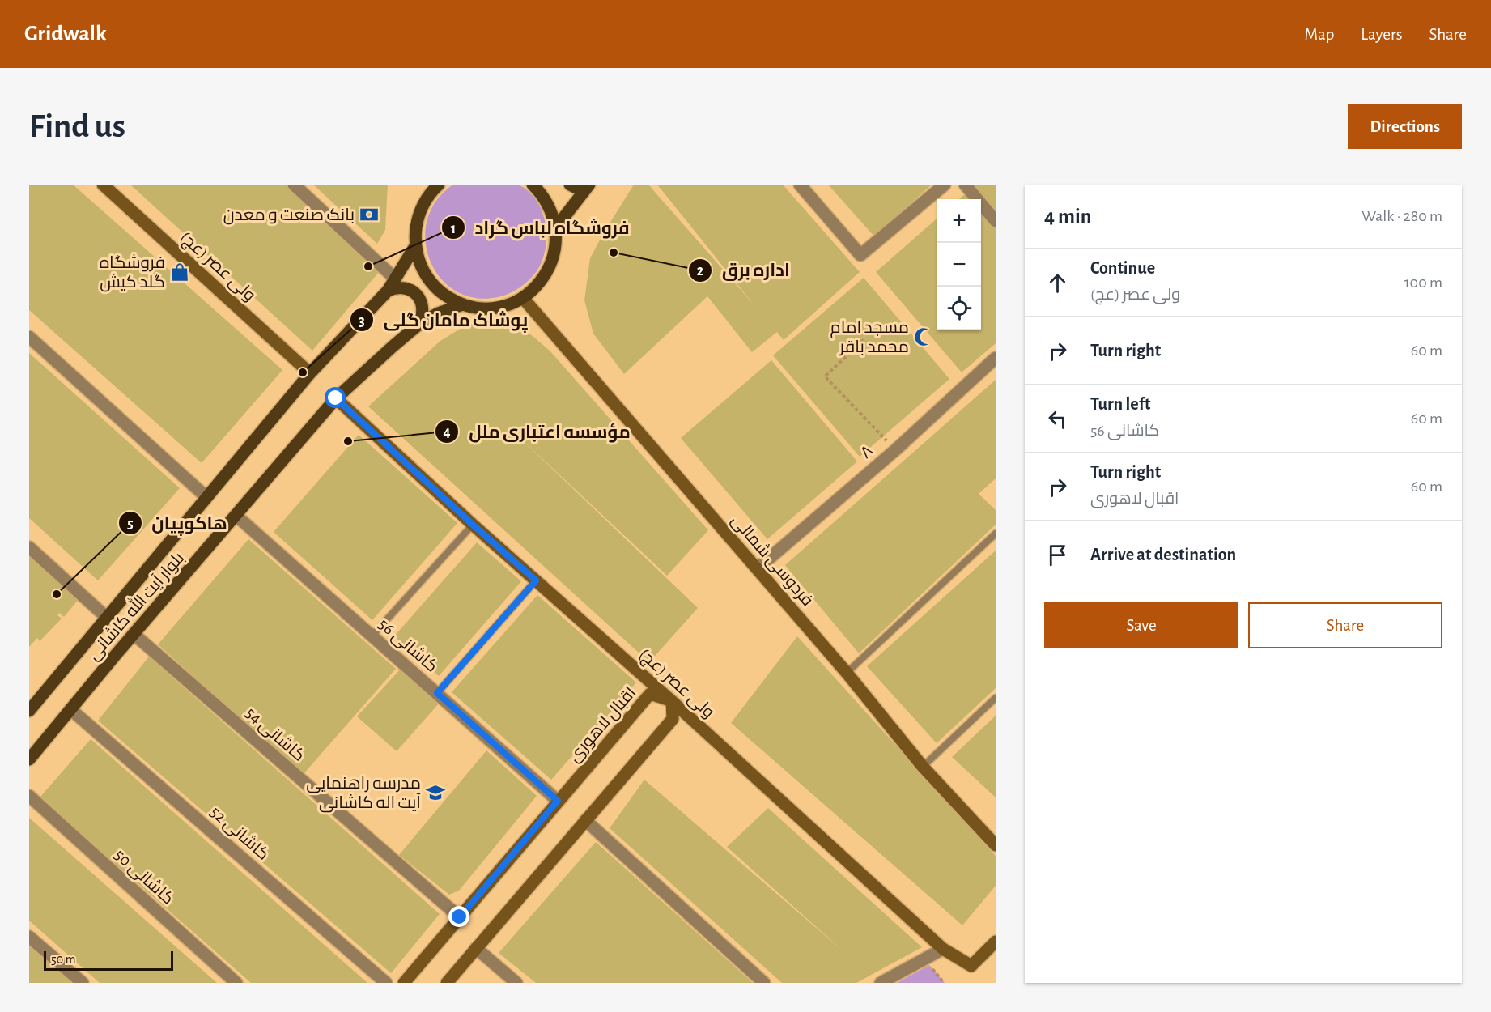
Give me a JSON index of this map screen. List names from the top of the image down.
{
  "streets": {
    "main road": [
      "ولی عصر (عج)",
      "فردوسی شمالی",
      "بلوار آیت الله کاشانی",
      "اقبال لاهوری"
    ],
    "street": [
      "۸",
      "کاشانی 56",
      "کاشانی 54",
      "کاشانی 52",
      "کاشانی 50"
    ]
  },
  "crossings": [
    ["ولی عصر (عج)", "بلوار آیت الله کاشانی"],
    ["ولی عصر (عج)", "اقبال لاهوری"],
    ["۸", "فردوسی شمالی"],
    ["بلوار آیت الله کاشانی", "کاشانی 56"],
    ["بلوار آیت الله کاشانی", "کاشانی 54"],
    ["بلوار آیت الله کاشانی", "کاشانی 52"],
    ["کاشانی 56", "اقبال لاهوری"],
    ["اقبال لاهوری", "کاشانی 54"]
  ],
  "places": {
    "bank": ["بانک صنعت و معدن"],
    "other": [
      "اداره برق",
      "فروشگاه لباس گراد",
      "پوشاک مامان گلی",
      "مؤسسه اعتباری ملل",
      "هاکوپیان"
    ],
    "shop": ["فروشگاه گلد کیش"],
    "mosque": ["مسجد امام محمد باقر"],
    "school or university": ["مدرسه راهنمایی آیت اله کاشانی"]
  },
  "scale_bar": "50 m",
  "page": {
    "header": "Gridwalk",
    "nav": ["Map", "Layers", "Share"],
    "buttons": [
      "Directions",
      ["Save", "Share"]
    ],
    "title": "Find us",
    "heading": ["4 min", "Walk · 280 m"],
    "map_buttons": ["+", "−"],
    "list": [
      ["Continue", "ولی عصر (عج)", "100 m"],
      ["Turn right", "60 m"],
      ["Turn left", "کاشانی 56", "60 m"],
      ["Turn right", "اقبال لاهوری", "60 m"],
      "Arrive at destination"
    ],
    "scale": "50 m"
  }
}
